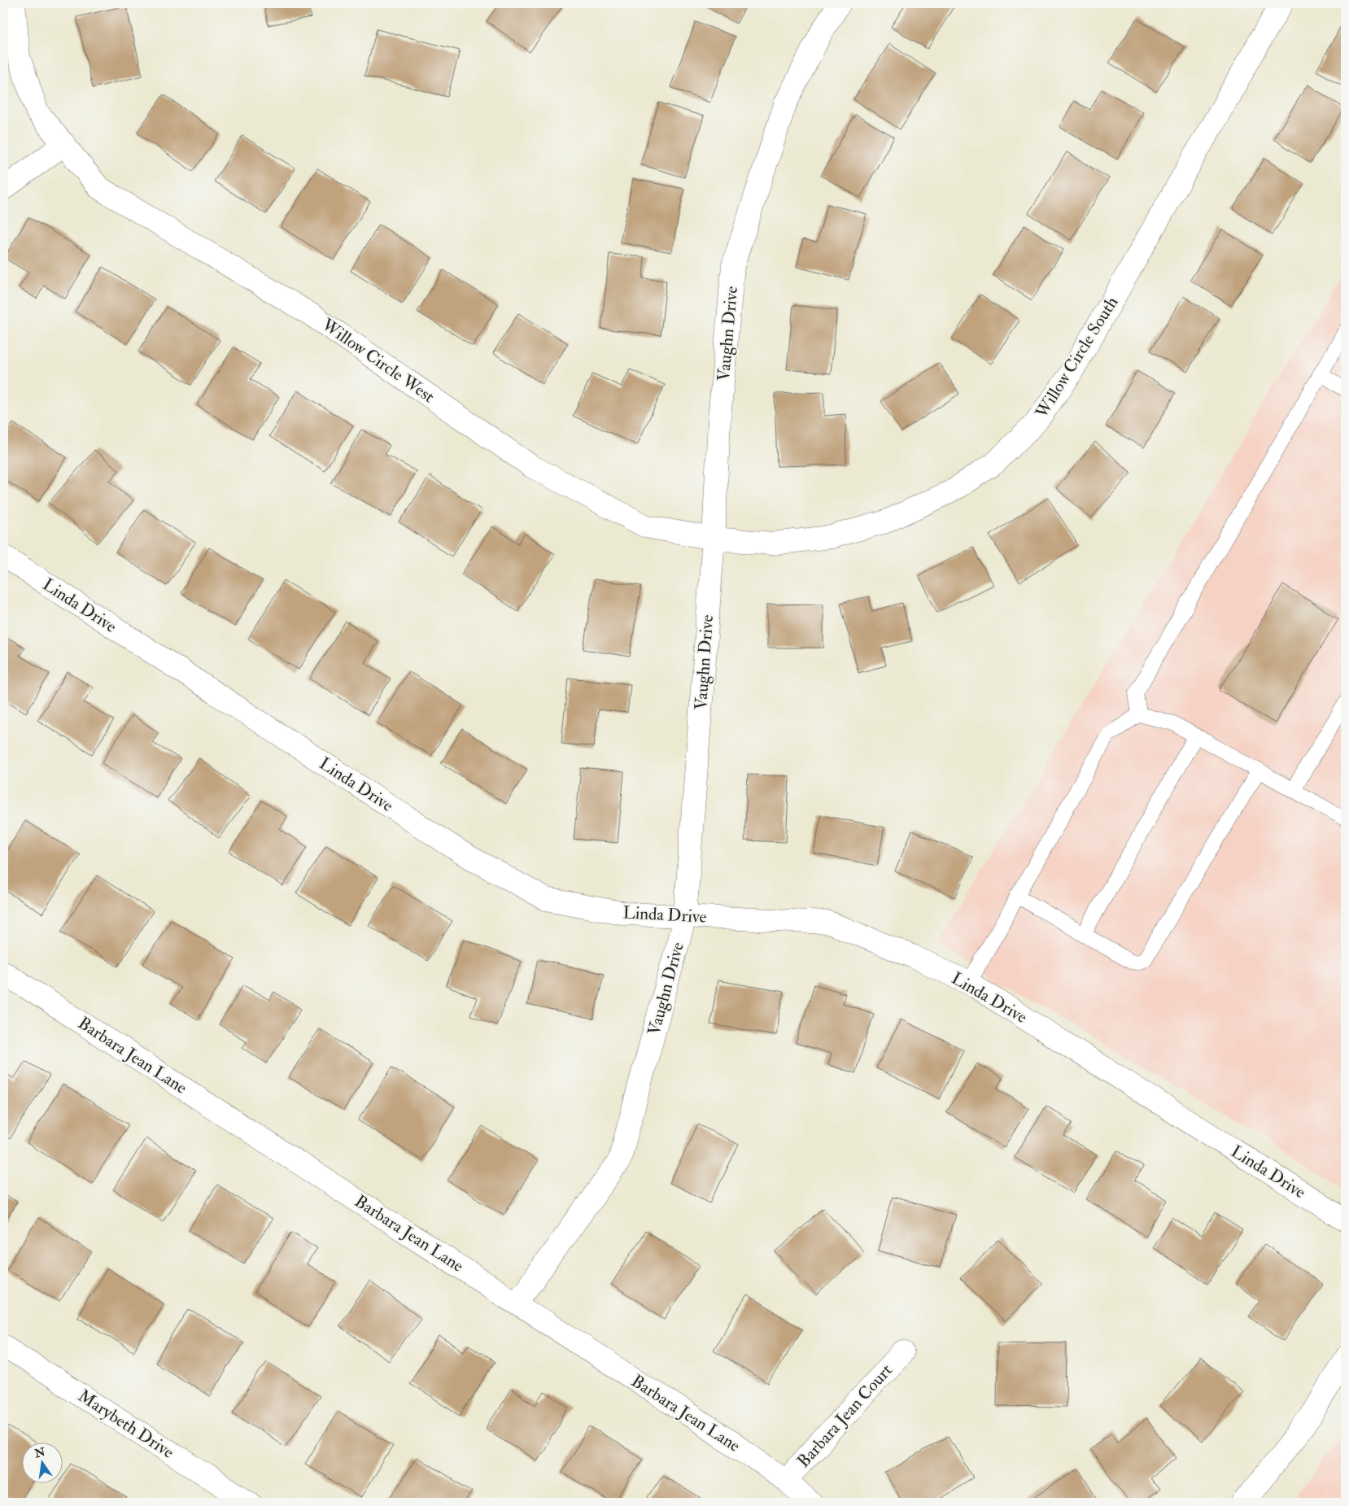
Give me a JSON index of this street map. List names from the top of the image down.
{
  "streets": {
    "street": [
      "Vaughn Drive",
      "Willow Circle South",
      "Willow Circle West",
      "Linda Drive",
      "Barbara Jean Lane",
      "Barbara Jean Court",
      "Marybeth Drive"
    ]
  },
  "crossings": [
    ["Vaughn Drive", "Willow Circle South"],
    ["Vaughn Drive", "Willow Circle West"],
    ["Vaughn Drive", "Linda Drive"],
    ["Vaughn Drive", "Barbara Jean Lane"],
    ["Willow Circle South", "Willow Circle West"],
    ["Barbara Jean Lane", "Barbara Jean Court"]
  ],
  "north": "top"
}
